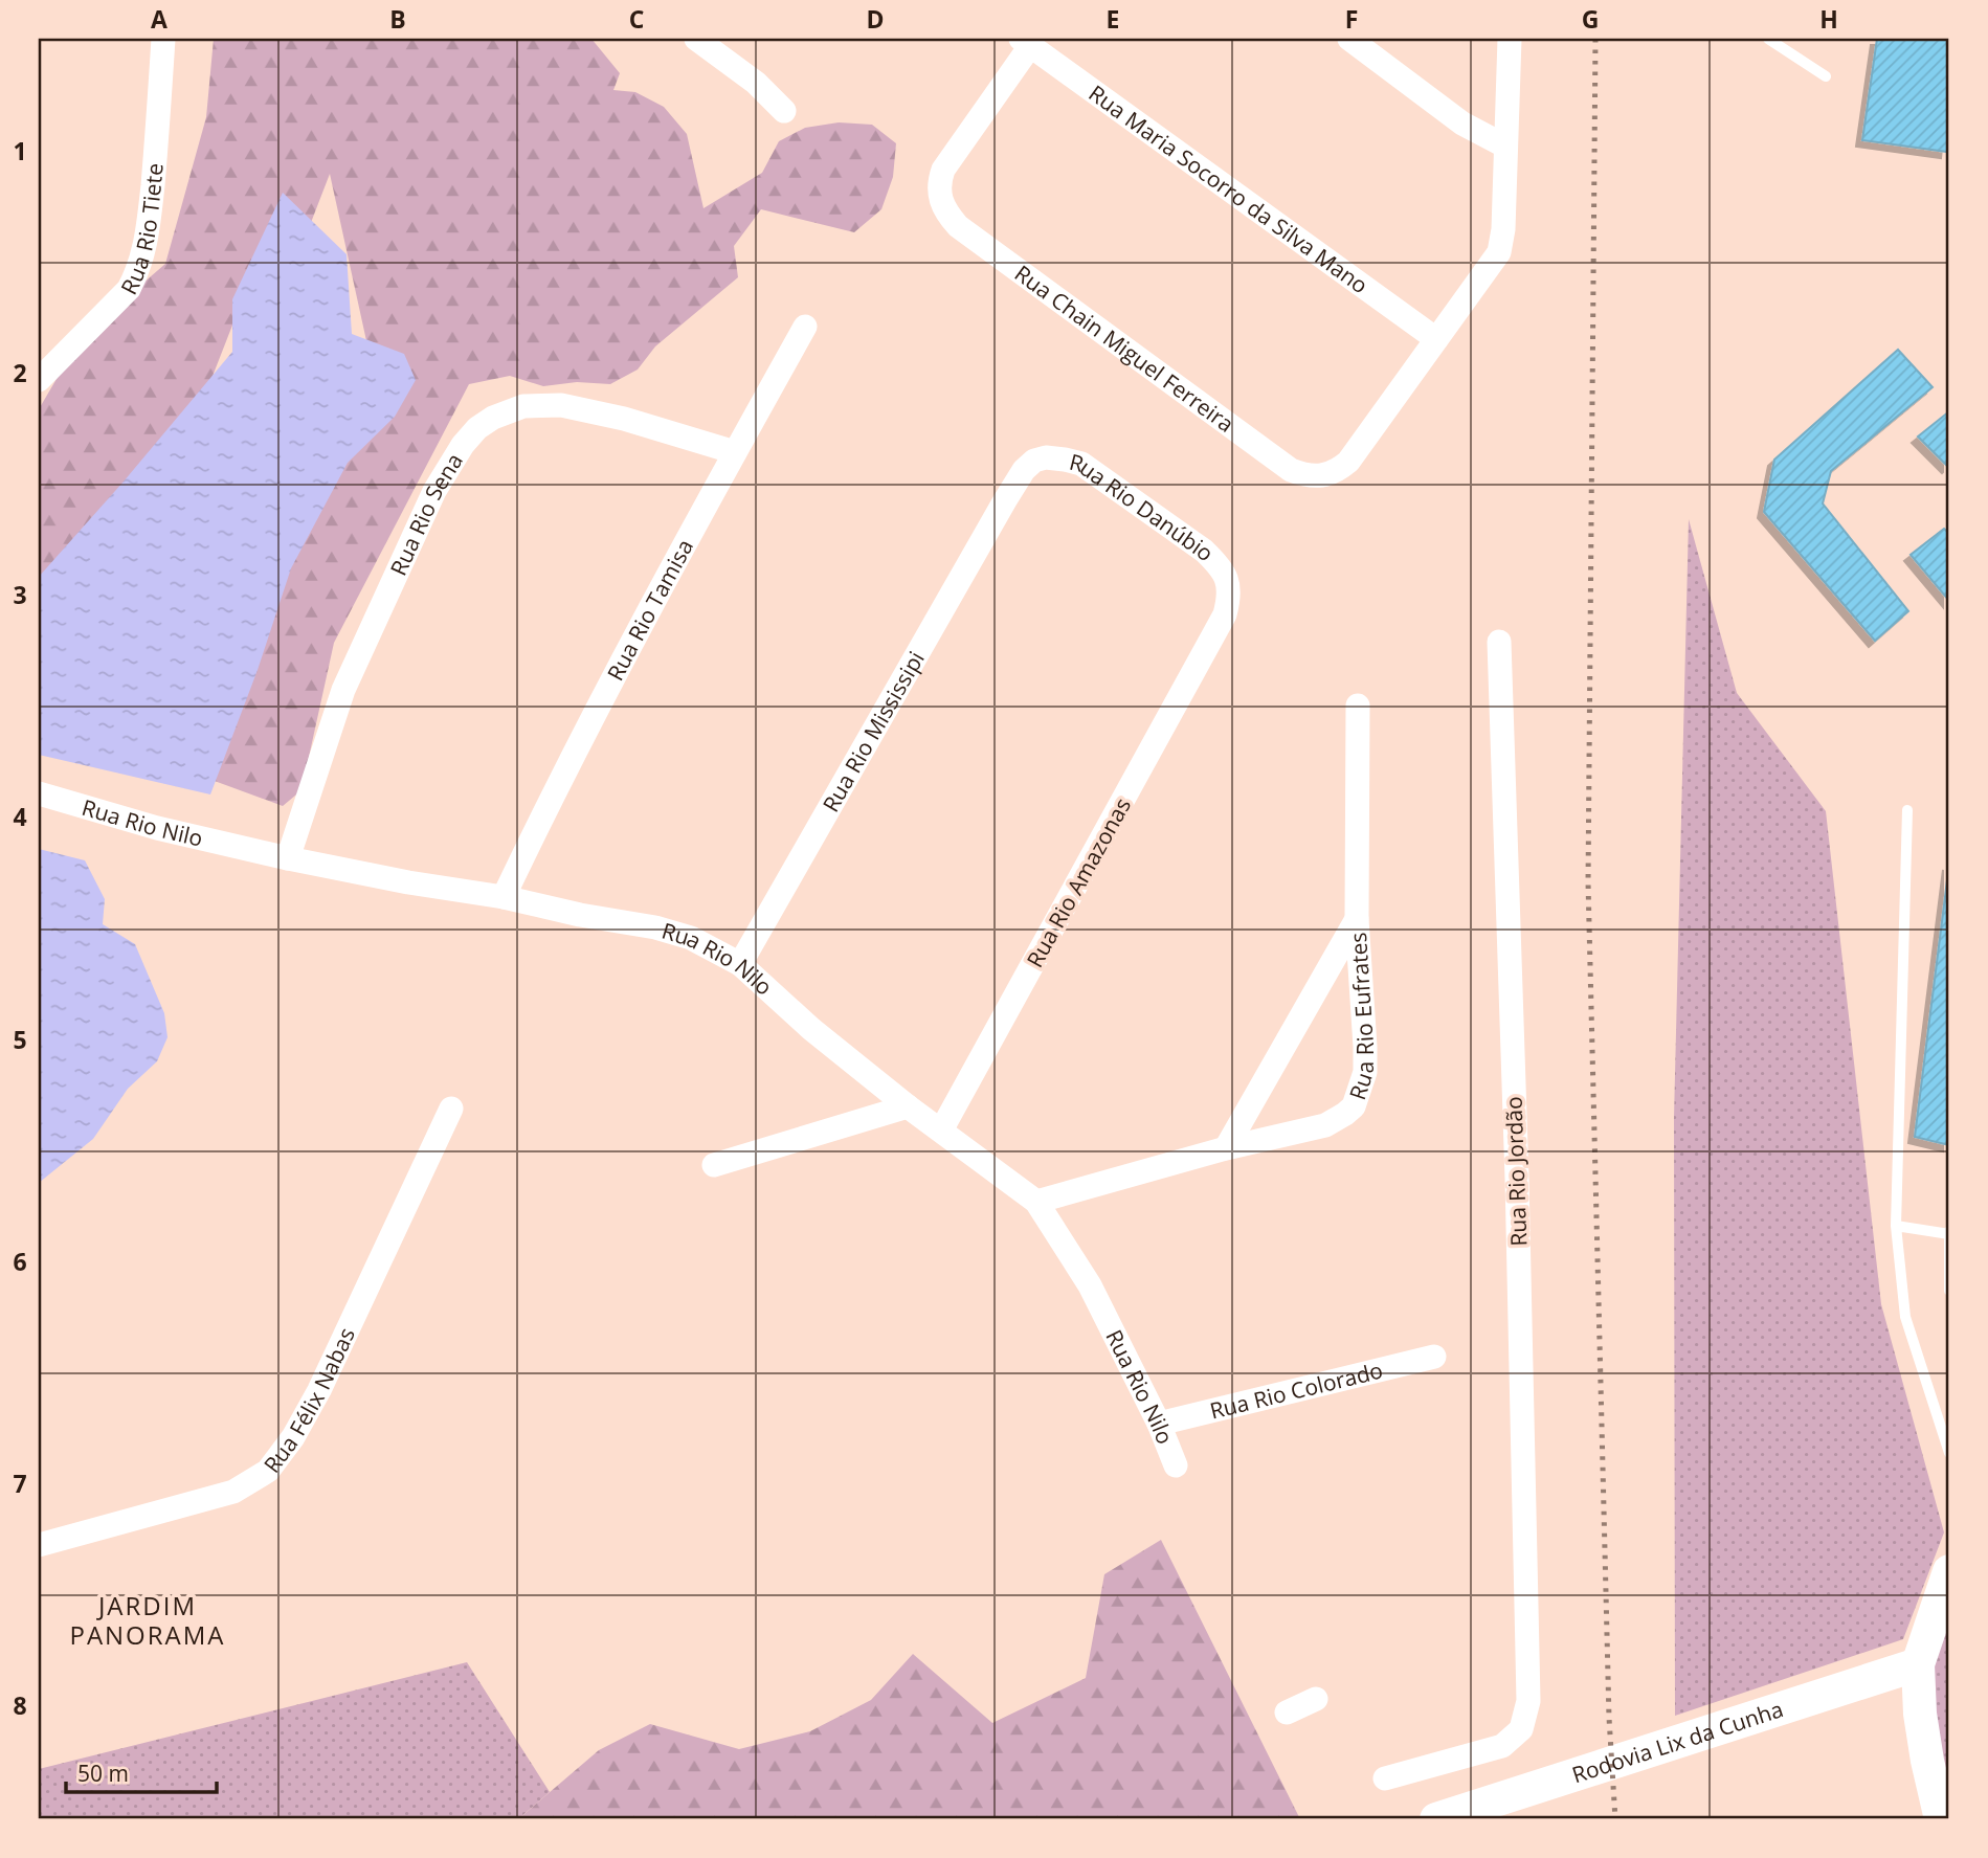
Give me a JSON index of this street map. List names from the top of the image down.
{
  "streets": {
    "main road": ["Rodovia Lix da Cunha"],
    "street": [
      "Rua Maria Socorro da Silva Mano",
      "Rua Rio Tiete",
      "Rua Chain Miguel Ferreira",
      "Rua Rio Danúbio",
      "Rua Rio Sena",
      "Rua Rio Tamisa",
      "Rua Rio Mississipi",
      "Rua Rio Nilo",
      "Rua Rio Amazonas",
      "Rua Rio Eufrates",
      "Rua Rio Jordão",
      "Rua Rio Colorado",
      "Rua Félix Nabas"
    ]
  },
  "crossings": [
    ["Rua Maria Socorro da Silva Mano", "Rua Chain Miguel Ferreira"],
    ["Rua Rio Danúbio", "Rua Rio Mississipi"],
    ["Rua Rio Danúbio", "Rua Rio Amazonas"],
    ["Rua Rio Sena", "Rua Rio Tamisa"],
    ["Rua Rio Sena", "Rua Rio Nilo"],
    ["Rua Rio Tamisa", "Rua Rio Nilo"],
    ["Rua Rio Mississipi", "Rua Rio Nilo"],
    ["Rua Rio Nilo", "Rua Rio Amazonas"],
    ["Rua Rio Nilo", "Rua Rio Eufrates"],
    ["Rua Rio Nilo", "Rua Rio Colorado"]
  ],
  "districts": ["JARDIM PANORAMA"],
  "scale_bar": "50 m",
  "grid": {
    "columns": [
      "A",
      "B",
      "C",
      "D",
      "E",
      "F",
      "G",
      "H"
    ],
    "rows": [
      "1",
      "2",
      "3",
      "4",
      "5",
      "6",
      "7",
      "8"
    ]
  }
}
